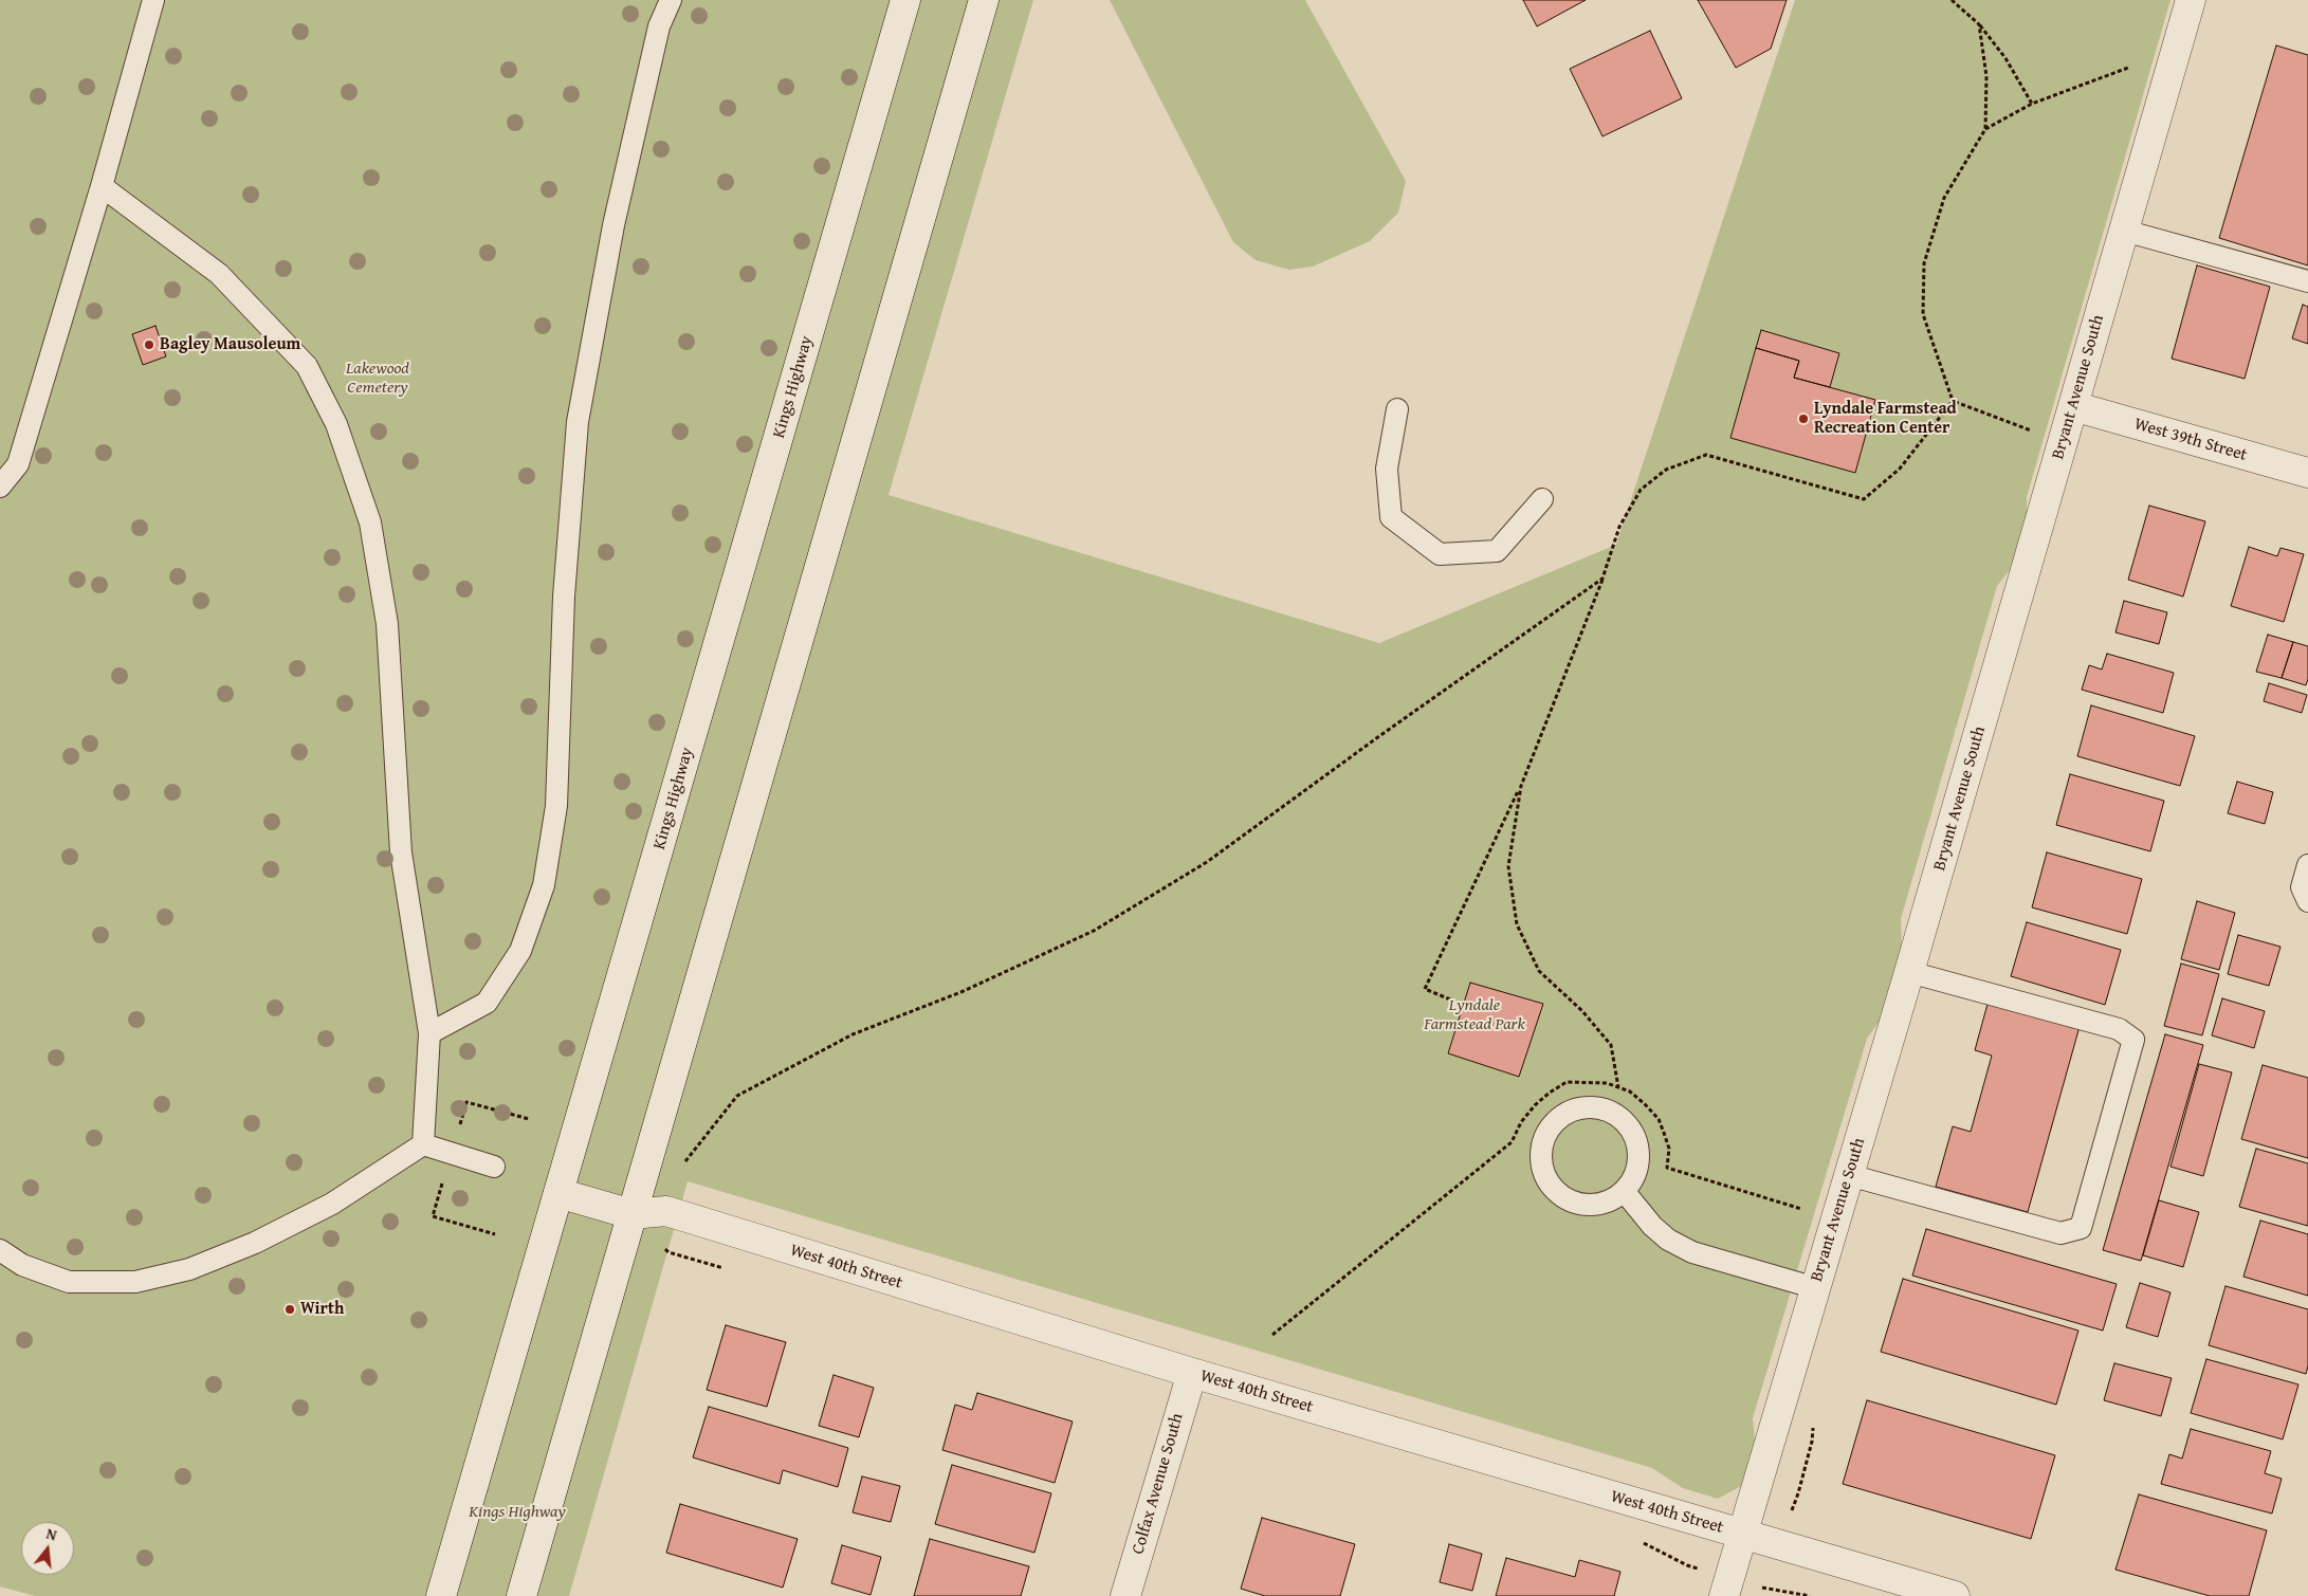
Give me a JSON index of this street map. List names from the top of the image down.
{
  "streets": {
    "street": [
      "Kings Highway",
      "Bryant Avenue South",
      "West 39th Street",
      "West 40th Street",
      "Colfax Avenue South"
    ]
  },
  "crossings": [
    ["Kings Highway", "West 40th Street"],
    ["Bryant Avenue South", "West 39th Street"],
    ["Bryant Avenue South", "West 40th Street"],
    ["West 40th Street", "Colfax Avenue South"]
  ],
  "parks": ["Lakewood Cemetery", "Lyndale Farmstead Park", "Kings Highway"],
  "places": ["Bagley Mausoleum", "Lyndale Farmstead Recreation Center", "Wirth"],
  "north": "top"
}
